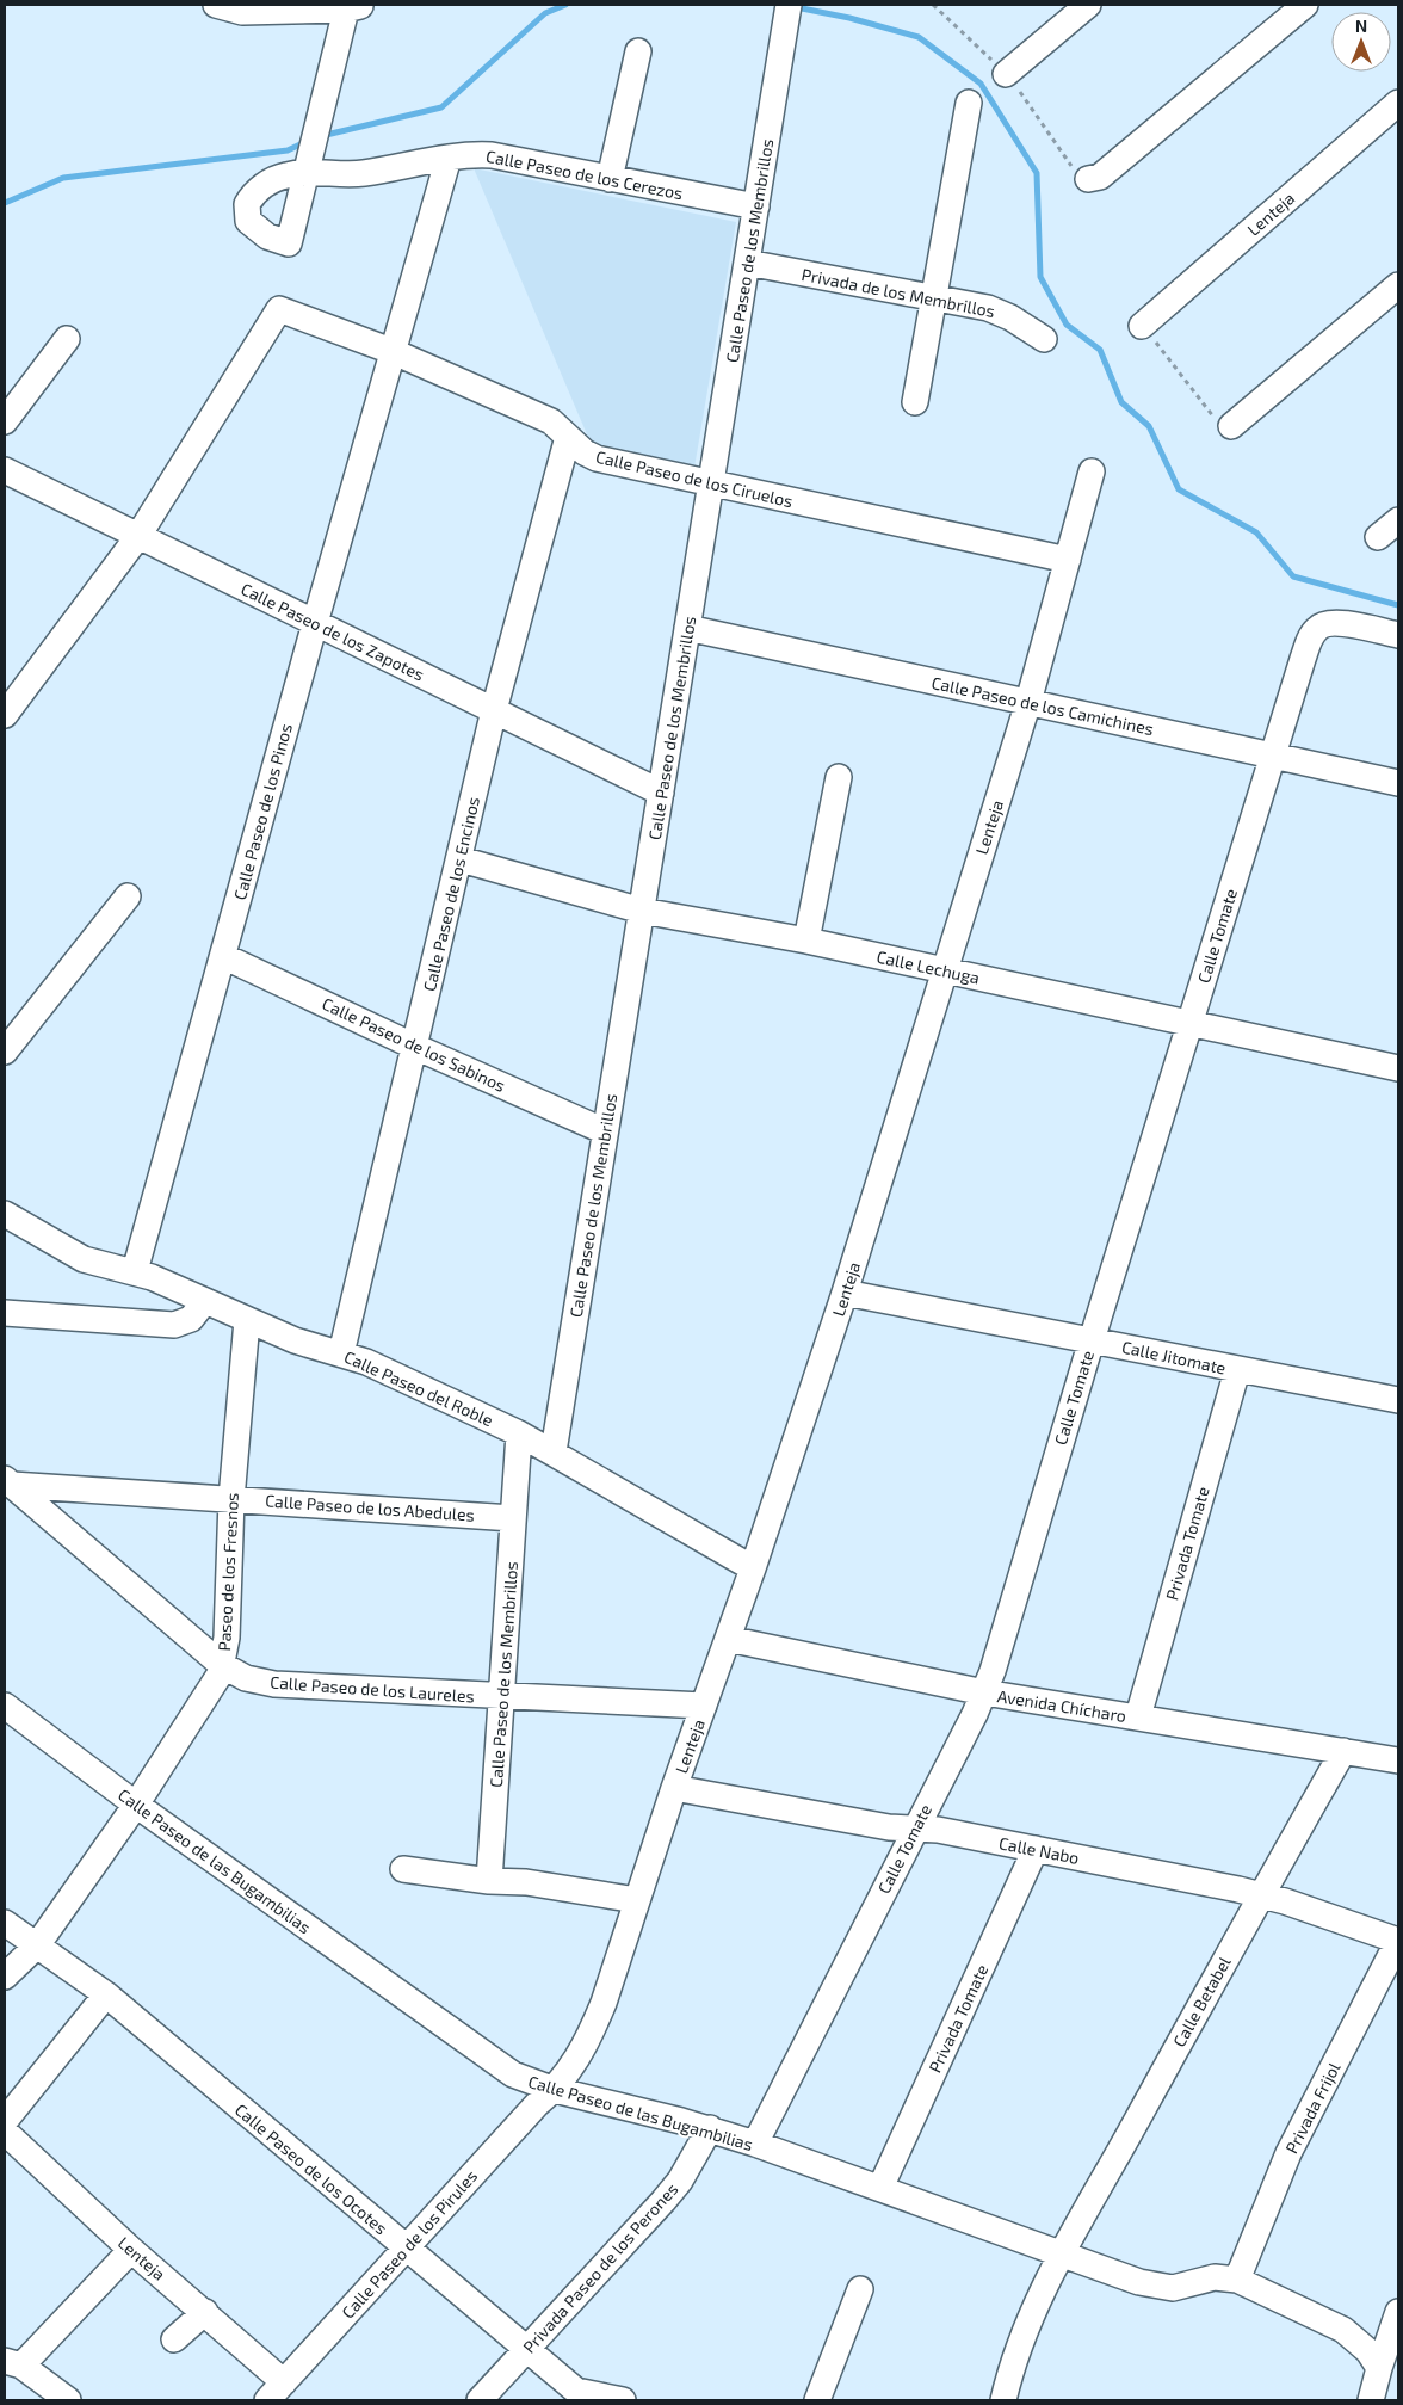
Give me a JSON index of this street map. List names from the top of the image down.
{
  "streets": {
    "street": [
      "Calle Paseo de los Cerezos",
      "Lenteja",
      "Calle Paseo de los Membrillos",
      "Privada de los Membrillos",
      "Calle Paseo de los Ciruelos",
      "Calle Paseo de los Zapotes",
      "Calle Paseo de los Camichines",
      "Calle Paseo de los Pinos",
      "Calle Paseo de los Encinos",
      "Calle Tomate",
      "Calle Lechuga",
      "Calle Paseo de los Sabinos",
      "Calle Jitomate",
      "Calle Paseo del Roble",
      "Calle Paseo de los Abedules",
      "Privada Tomate",
      "Paseo de los Fresnos",
      "Calle Paseo de los Laureles",
      "Avenida Chícharo",
      "Calle Nabo",
      "Calle Paseo de las Bugambilias",
      "Calle Betabel",
      "Privada Frijol",
      "Calle Paseo de los Ocotes",
      "Calle Paseo de los Pirules",
      "Privada Paseo de los Perones"
    ]
  },
  "crossings": [
    ["Calle Paseo de los Cerezos", "Calle Paseo de los Membrillos"],
    ["Calle Paseo de los Cerezos", "Calle Paseo de los Pinos"],
    ["Lenteja", "Calle Paseo de los Ciruelos"],
    ["Lenteja", "Calle Paseo de los Camichines"],
    ["Lenteja", "Calle Lechuga"],
    ["Lenteja", "Calle Jitomate"],
    ["Lenteja", "Calle Paseo del Roble"],
    ["Lenteja", "Calle Paseo de los Laureles"],
    ["Lenteja", "Avenida Chícharo"],
    ["Lenteja", "Calle Nabo"],
    ["Lenteja", "Calle Paseo de las Bugambilias"],
    ["Lenteja", "Calle Paseo de los Pirules"],
    ["Calle Paseo de los Membrillos", "Privada de los Membrillos"],
    ["Calle Paseo de los Membrillos", "Calle Paseo de los Ciruelos"],
    ["Calle Paseo de los Membrillos", "Calle Paseo de los Zapotes"],
    ["Calle Paseo de los Membrillos", "Calle Paseo de los Camichines"],
    ["Calle Paseo de los Membrillos", "Calle Lechuga"],
    ["Calle Paseo de los Membrillos", "Calle Paseo de los Sabinos"],
    ["Calle Paseo de los Membrillos", "Calle Paseo del Roble"],
    ["Calle Paseo de los Membrillos", "Calle Paseo de los Abedules"],
    ["Calle Paseo de los Membrillos", "Calle Paseo de los Laureles"],
    ["Calle Paseo de los Ciruelos", "Calle Paseo de los Zapotes"],
    ["Calle Paseo de los Ciruelos", "Calle Paseo de los Pinos"],
    ["Calle Paseo de los Ciruelos", "Calle Paseo de los Encinos"],
    ["Calle Paseo de los Zapotes", "Calle Paseo de los Pinos"],
    ["Calle Paseo de los Zapotes", "Calle Paseo de los Encinos"],
    ["Calle Paseo de los Camichines", "Calle Tomate"],
    ["Calle Paseo de los Pinos", "Calle Paseo de los Sabinos"],
    ["Calle Paseo de los Pinos", "Calle Paseo del Roble"],
    ["Calle Paseo de los Encinos", "Calle Lechuga"],
    ["Calle Paseo de los Encinos", "Calle Paseo de los Sabinos"],
    ["Calle Paseo de los Encinos", "Calle Paseo del Roble"],
    ["Calle Tomate", "Calle Lechuga"],
    ["Calle Tomate", "Calle Jitomate"],
    ["Calle Tomate", "Avenida Chícharo"],
    ["Calle Tomate", "Calle Nabo"],
    ["Calle Tomate", "Calle Paseo de las Bugambilias"],
    ["Calle Jitomate", "Privada Tomate"],
    ["Calle Paseo del Roble", "Paseo de los Fresnos"],
    ["Calle Paseo de los Abedules", "Paseo de los Fresnos"],
    ["Calle Paseo de los Abedules", "Calle Paseo de los Laureles"],
    ["Privada Tomate", "Avenida Chícharo"],
    ["Privada Tomate", "Calle Nabo"],
    ["Privada Tomate", "Calle Paseo de las Bugambilias"],
    ["Paseo de los Fresnos", "Calle Paseo de los Laureles"],
    ["Paseo de los Fresnos", "Calle Paseo de las Bugambilias"],
    ["Paseo de los Fresnos", "Calle Paseo de los Ocotes"],
    ["Avenida Chícharo", "Calle Betabel"],
    ["Calle Nabo", "Calle Betabel"],
    ["Calle Nabo", "Privada Frijol"],
    ["Calle Paseo de las Bugambilias", "Calle Betabel"],
    ["Calle Paseo de las Bugambilias", "Privada Frijol"],
    ["Calle Paseo de las Bugambilias", "Calle Paseo de los Pirules"],
    ["Calle Paseo de las Bugambilias", "Privada Paseo de los Perones"],
    ["Calle Paseo de los Ocotes", "Calle Paseo de los Pirules"],
    ["Calle Paseo de los Ocotes", "Privada Paseo de los Perones"]
  ],
  "north": "top"
}
